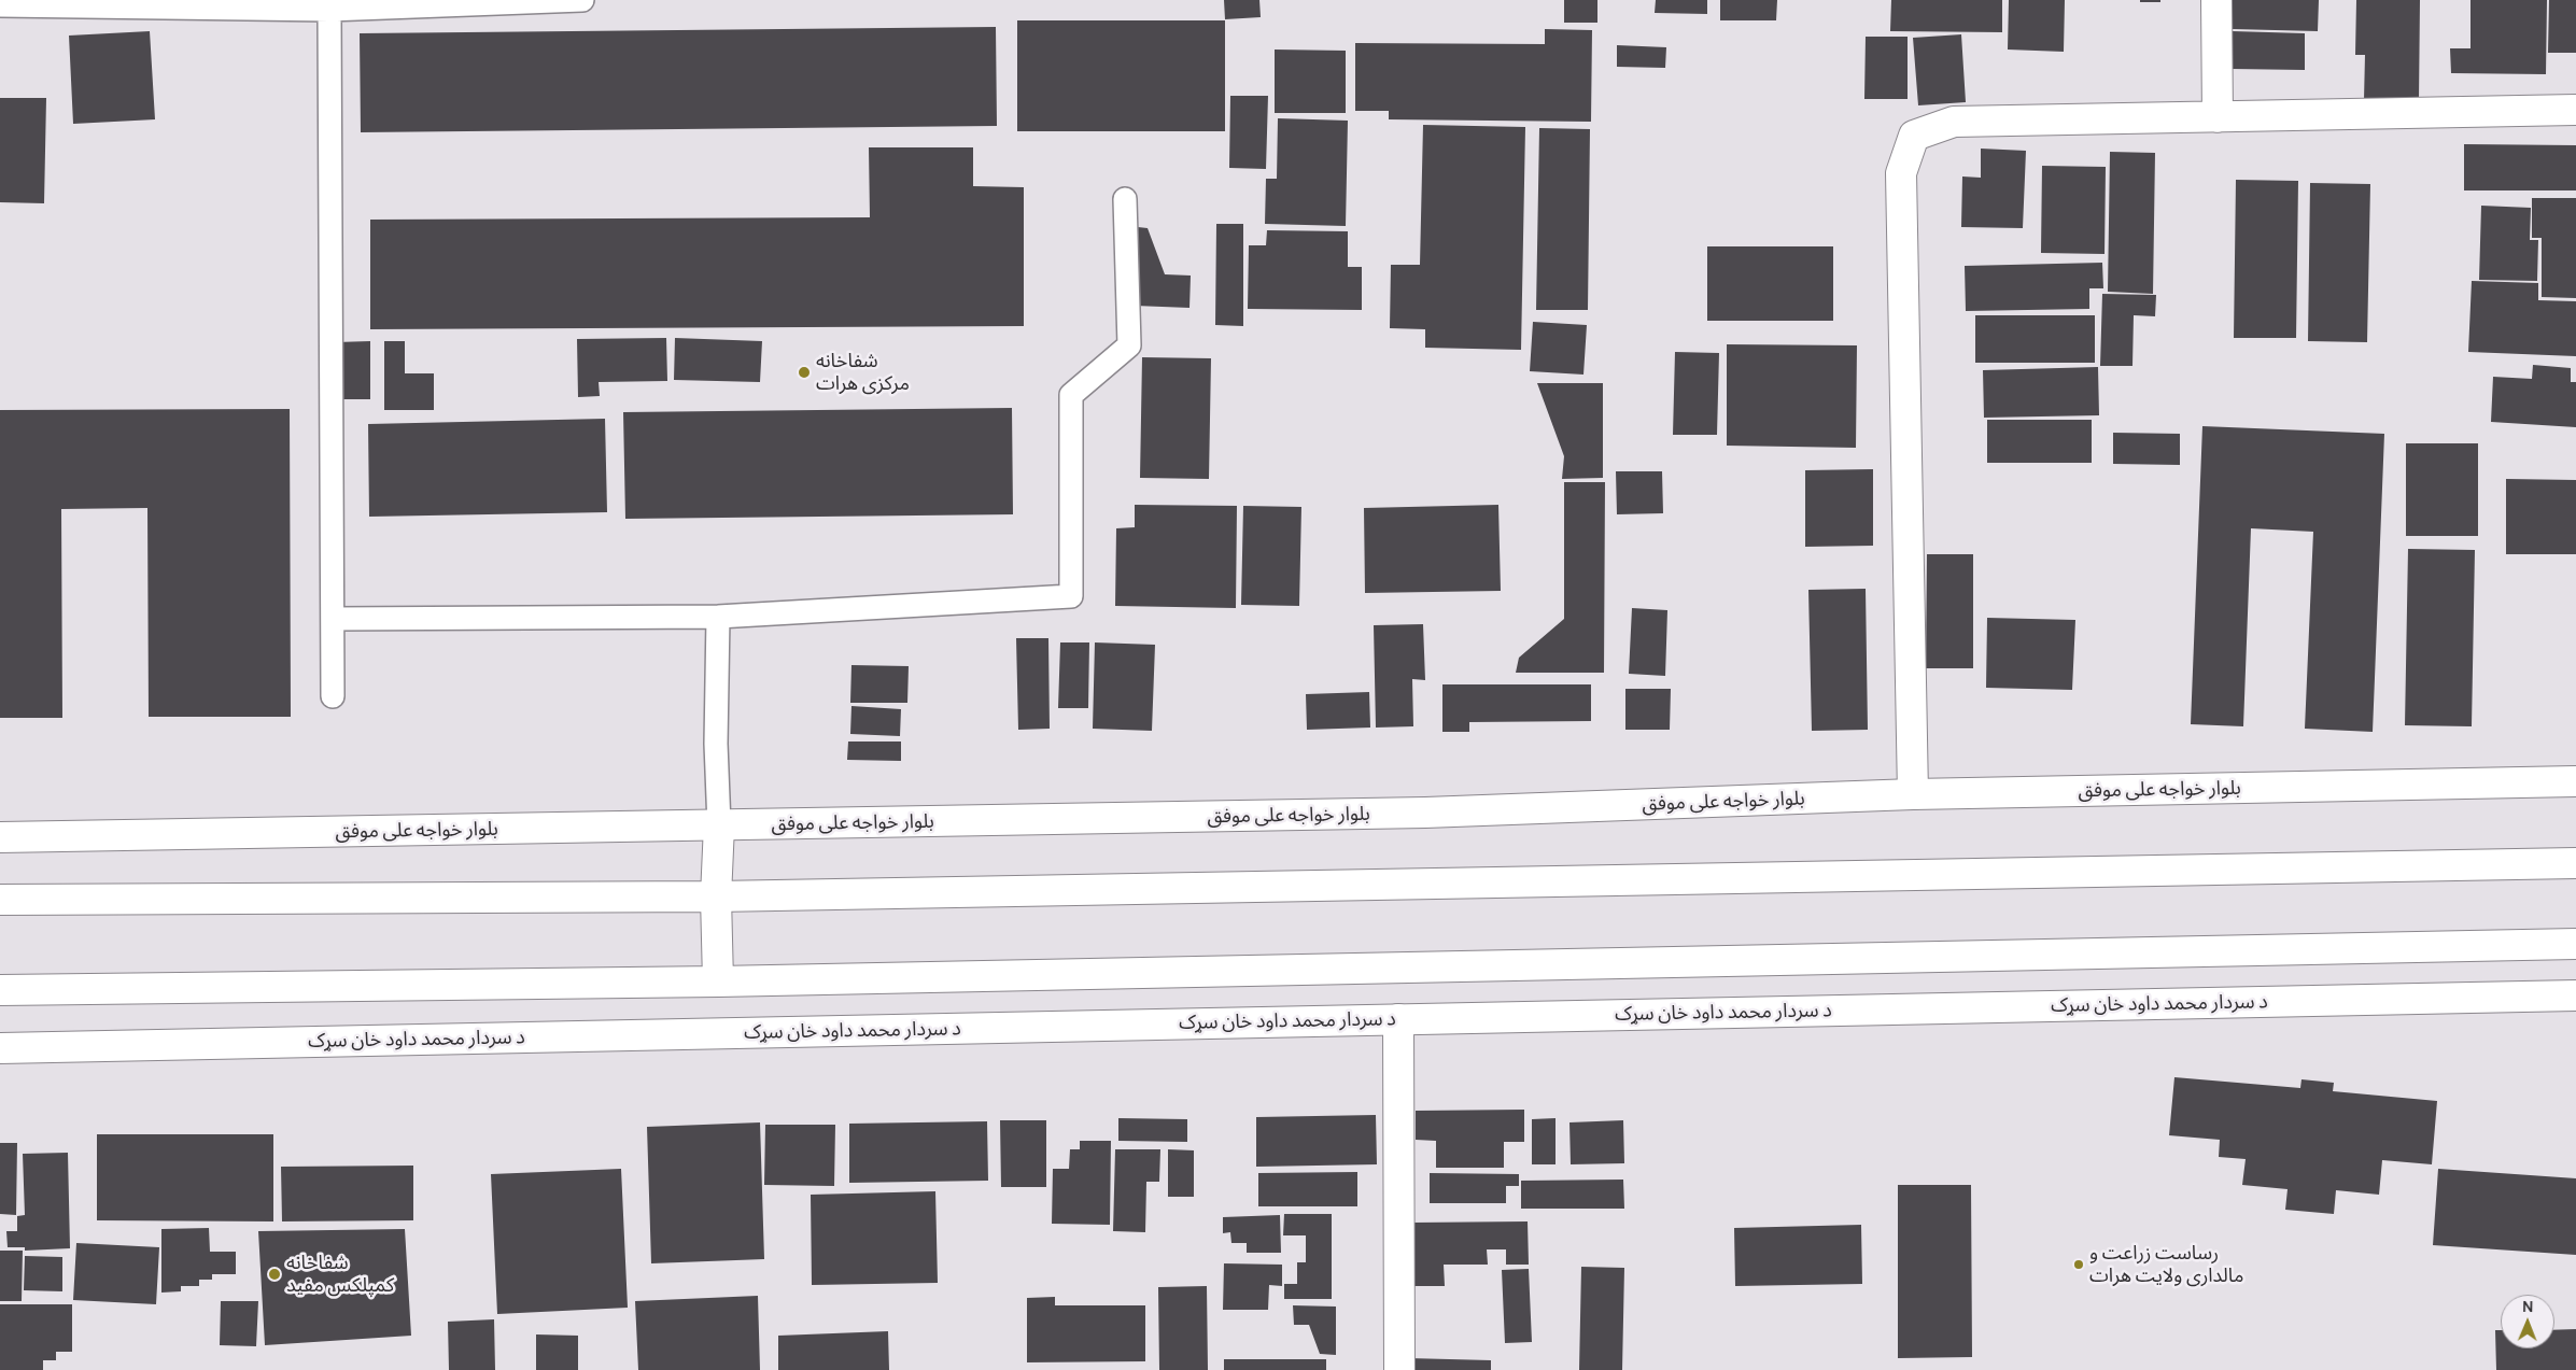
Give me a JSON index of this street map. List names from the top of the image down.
{
  "streets": {
    "main road": ["بلوار خواجه علی موفق", "د سردار محمد داود خان سړک"]
  },
  "places": ["شفاخانه مرکزی هرات", "رساست زراعت و مالداری ولایت هرات", "شفاخانه کمپلکس مفید"],
  "north": "top"
}
